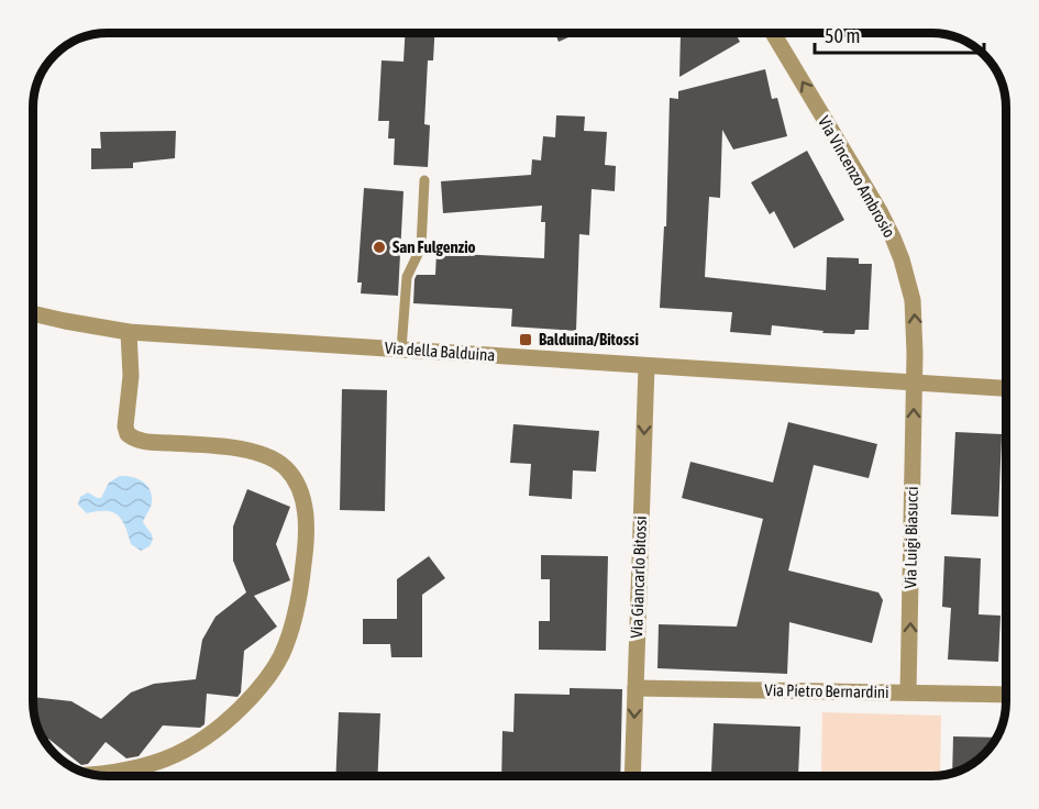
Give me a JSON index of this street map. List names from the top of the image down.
{
  "streets": {
    "street": [
      "Via Vincenzo Ambrosio",
      "Via della Balduina",
      "Via Luigi Biasucci",
      "Via Giancarlo Bitossi",
      "Via Pietro Bernardini"
    ]
  },
  "crossings": [
    ["Via Vincenzo Ambrosio", "Via della Balduina"],
    ["Via Vincenzo Ambrosio", "Via Luigi Biasucci"],
    ["Via della Balduina", "Via Luigi Biasucci"],
    ["Via della Balduina", "Via Giancarlo Bitossi"],
    ["Via Luigi Biasucci", "Via Pietro Bernardini"],
    ["Via Giancarlo Bitossi", "Via Pietro Bernardini"]
  ],
  "one_way": ["Via Vincenzo Ambrosio", "Via Luigi Biasucci", "Via Giancarlo Bitossi"],
  "places": {
    "other": ["San Fulgenzio"],
    "transit": ["Balduina/Bitossi"]
  },
  "scale_bar": "50 m"
}
